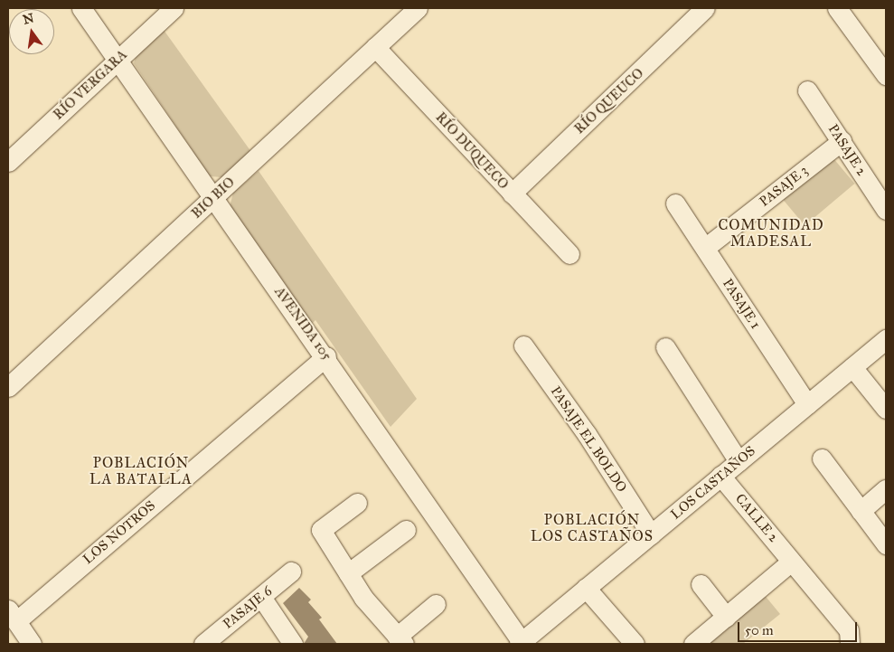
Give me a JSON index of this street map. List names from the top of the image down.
{
  "streets": {
    "street": [
      "RÍO VERGARA",
      "RÍO QUEUCO",
      "PASAJE 2",
      "RÍO DUQUECO",
      "PASAJE 3",
      "BIO BIO",
      "PASAJE 1",
      "AVENIDA 105",
      "PASAJE EL BOLDO",
      "LOS CASTAÑOS",
      "CALLE 2",
      "LOS NOTROS",
      "PASAJE 6"
    ]
  },
  "crossings": [
    ["RÍO VERGARA", "AVENIDA 105"],
    ["RÍO QUEUCO", "RÍO DUQUECO"],
    ["PASAJE 2", "PASAJE 3"],
    ["RÍO DUQUECO", "BIO BIO"],
    ["PASAJE 3", "PASAJE 1"],
    ["BIO BIO", "AVENIDA 105"],
    ["PASAJE 1", "LOS CASTAÑOS"],
    ["AVENIDA 105", "LOS CASTAÑOS"],
    ["AVENIDA 105", "LOS NOTROS"],
    ["PASAJE EL BOLDO", "LOS CASTAÑOS"],
    ["LOS CASTAÑOS", "CALLE 2"]
  ],
  "districts": ["COMUNIDAD MADESAL", "POBLACIÓN LA BATALLA", "POBLACIÓN LOS CASTAÑOS"],
  "scale_bar": "50 m",
  "north": "top"
}
